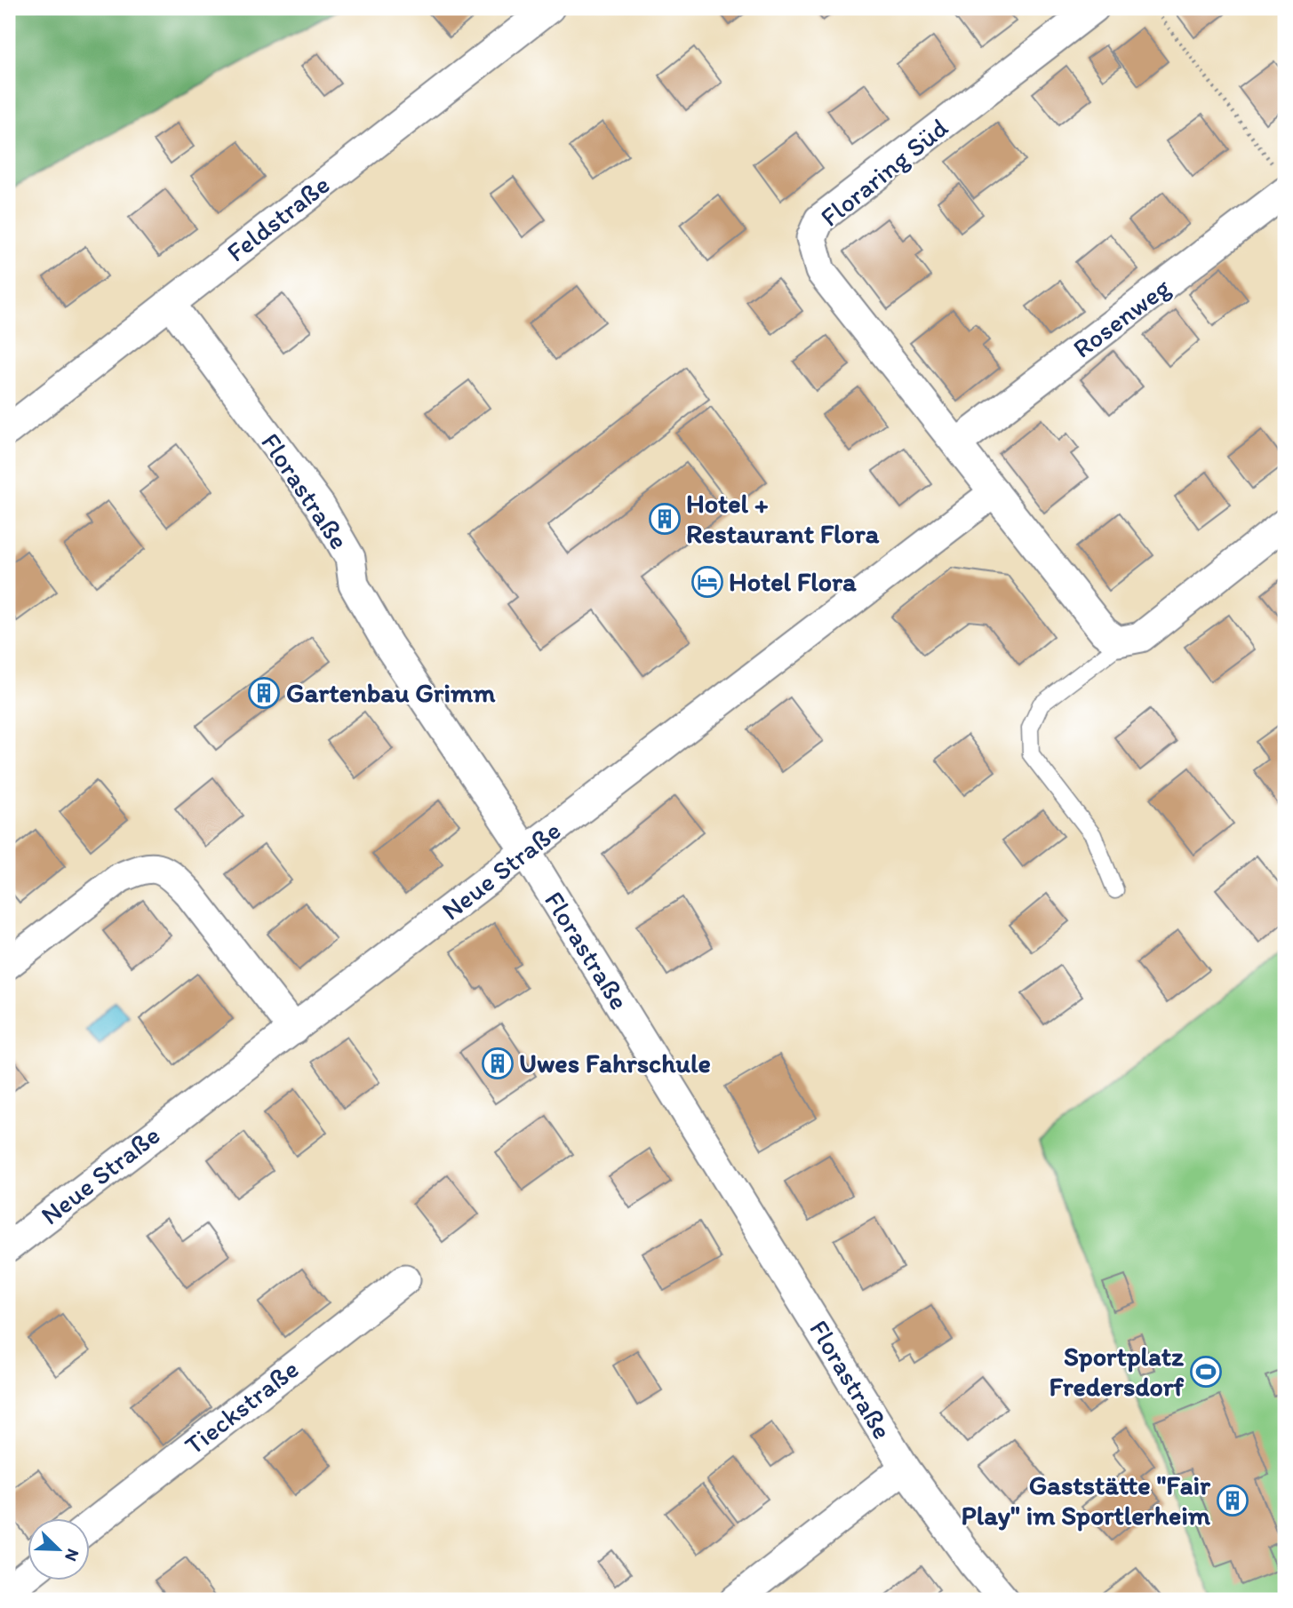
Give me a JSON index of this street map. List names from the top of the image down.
{
  "streets": {
    "street": [
      "Floraring Süd",
      "Feldstraße",
      "Rosenweg",
      "Florastraße",
      "Neue Straße",
      "Tieckstraße"
    ]
  },
  "crossings": [
    ["Floraring Süd", "Rosenweg"],
    ["Floraring Süd", "Neue Straße"],
    ["Feldstraße", "Florastraße"],
    ["Florastraße", "Neue Straße"]
  ],
  "places": {
    "building": [
      "Hotel + Restaurant Flora",
      "Gartenbau Grimm",
      "Uwes Fahrschule",
      "Gaststätte \"Fair Play\" im Sportlerheim"
    ],
    "hotel": ["Hotel Flora"],
    "sports": ["Sportplatz Fredersdorf"]
  },
  "north": "bottom right"
}
